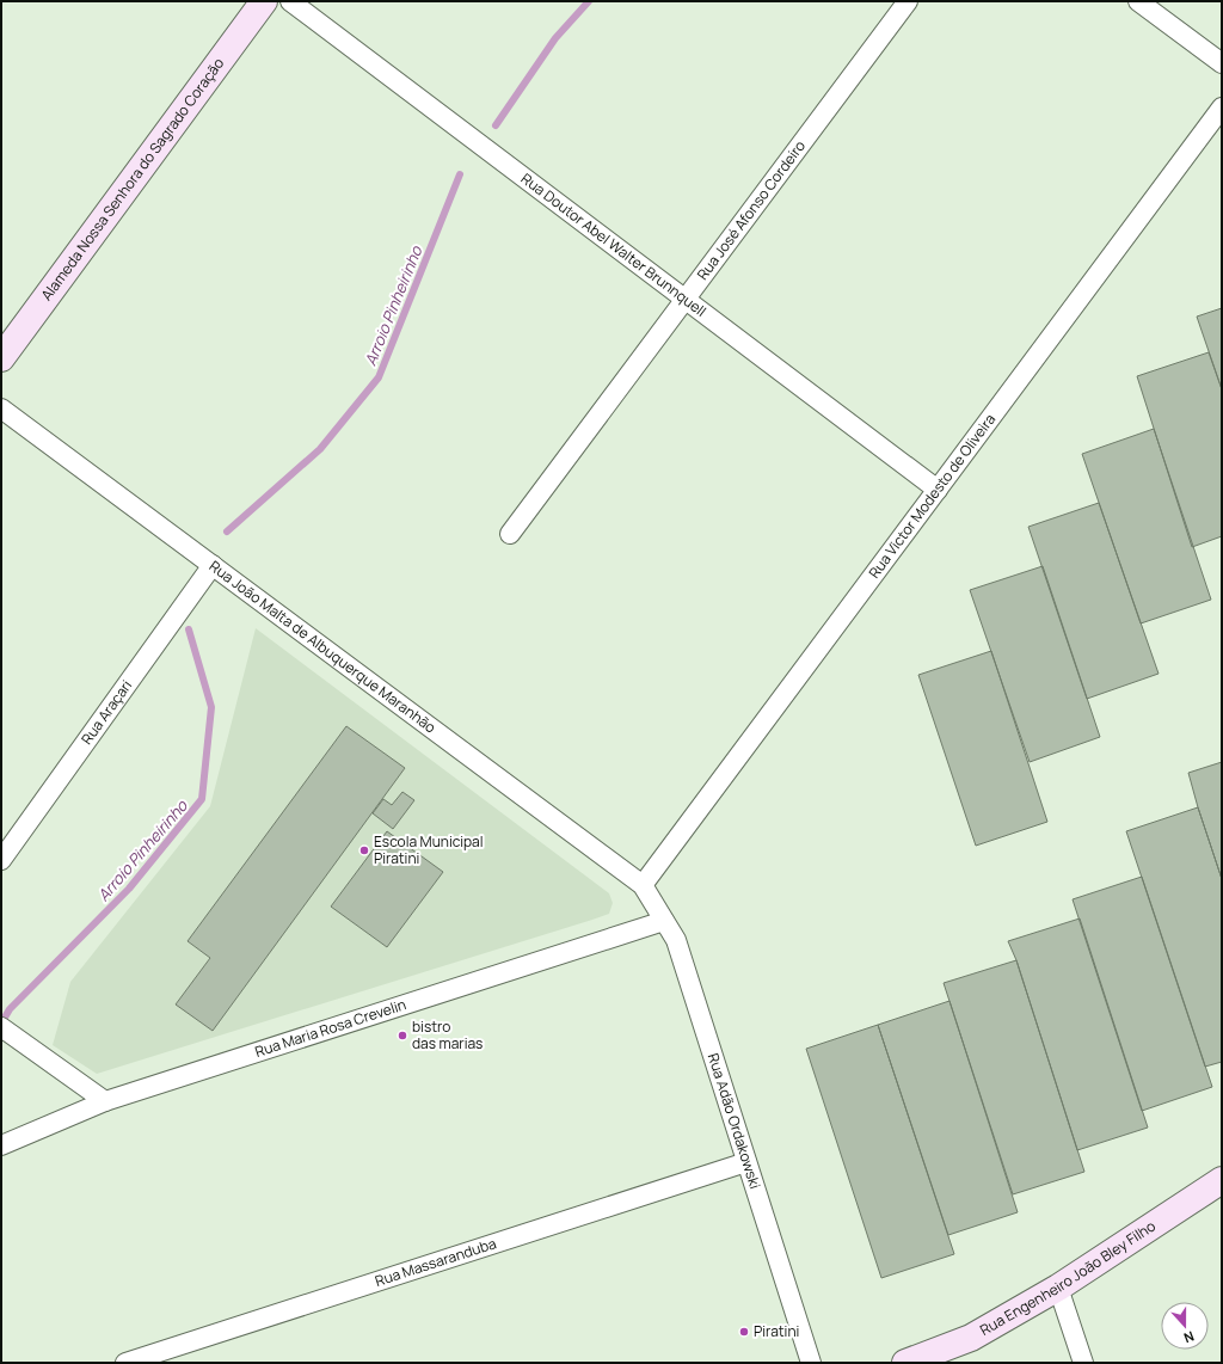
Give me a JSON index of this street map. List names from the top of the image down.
{
  "streets": {
    "street": [
      "Alameda Nossa Senhora do Sagrado Coração",
      "Rua José Afonso Cordeiro",
      "Rua Doutor Abel Walter Brunnquell",
      "Rua Victor Modesto de Oliveira",
      "Rua João Malta de Albuquerque Maranhão",
      "Rua Araçari",
      "Rua Maria Rosa Crevelin",
      "Rua Adão Ordakowski",
      "Rua Massaranduba",
      "Rua Engenheiro João Bley Filho"
    ]
  },
  "crossings": [
    ["Rua José Afonso Cordeiro", "Rua Doutor Abel Walter Brunnquell"],
    ["Rua Doutor Abel Walter Brunnquell", "Rua Victor Modesto de Oliveira"],
    ["Rua Victor Modesto de Oliveira", "Rua João Malta de Albuquerque Maranhão"],
    ["Rua Victor Modesto de Oliveira", "Rua Adão Ordakowski"],
    ["Rua João Malta de Albuquerque Maranhão", "Rua Araçari"],
    ["Rua João Malta de Albuquerque Maranhão", "Rua Adão Ordakowski"],
    ["Rua Maria Rosa Crevelin", "Rua Adão Ordakowski"],
    ["Rua Adão Ordakowski", "Rua Massaranduba"]
  ],
  "water": ["Arroio Pinheirinho"],
  "places": ["Escola Municipal Piratini", "bistro das marias", "Piratini"],
  "north": "bottom"
}
